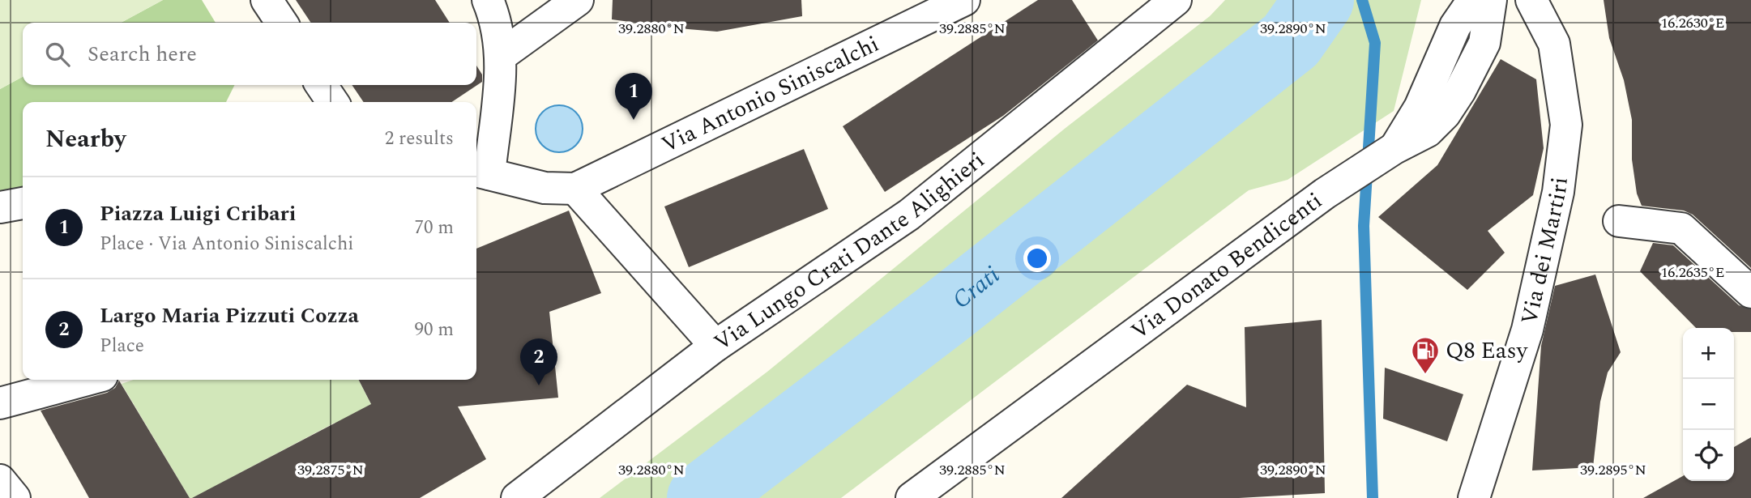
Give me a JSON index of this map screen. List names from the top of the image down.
{
  "streets": {
    "street": [
      "Via Antonio Siniscalchi",
      "Via dei Martiri",
      "Via Lungo Crati Dante Alighieri",
      "Via Donato Bendicenti"
    ]
  },
  "water": ["Crati"],
  "places": {
    "fuel station": ["Q8 Easy"]
  },
  "page": {
    "search": "Search here",
    "pins": ["1", "2"],
    "heading": ["Nearby", "2 results"],
    "list": [
      {
        "mark": "1",
        "name": "Piazza Luigi Cribari",
        "note": "Place · Via Antonio Siniscalchi",
        "value": "70 m"
      },
      {
        "mark": "2",
        "name": "Largo Maria Pizzuti Cozza",
        "note": "Place",
        "value": "90 m"
      }
    ],
    "map_buttons": ["+", "−"]
  },
  "coordinates": [
    "16.2630°E",
    "39.2880°N",
    "39.2885°N",
    "39.2890°N",
    "16.2635°E",
    "39.2875°N",
    "39.2895°N"
  ]
}
